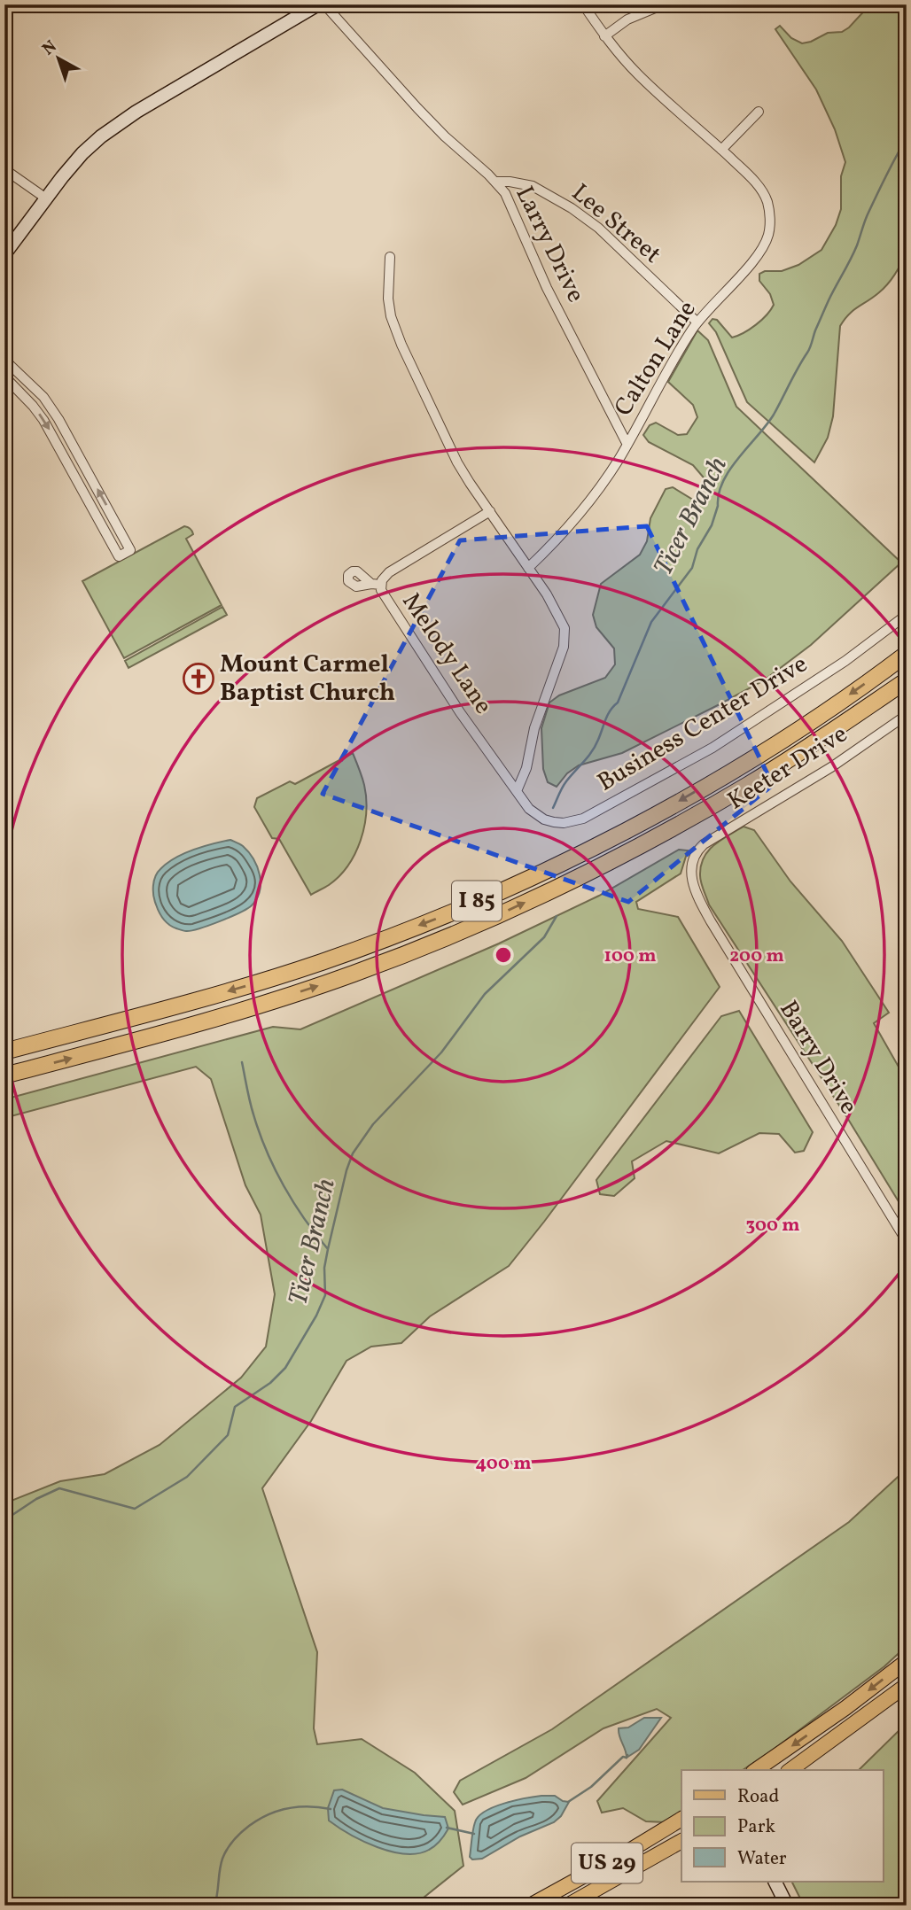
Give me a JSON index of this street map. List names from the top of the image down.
{
  "streets": {
    "highway": ["I 85"],
    "main road": ["US 29"],
    "street": [
      "Lee Street",
      "Larry Drive",
      "Calton Lane",
      "Melody Lane",
      "Business Center Drive",
      "Keeter Drive",
      "Barry Drive"
    ]
  },
  "crossings": [
    ["Lee Street", "Larry Drive"],
    ["Lee Street", "Calton Lane"],
    ["Larry Drive", "Calton Lane"],
    ["Melody Lane", "Business Center Drive"],
    ["Keeter Drive", "Barry Drive"]
  ],
  "water": ["Ticer Branch"],
  "places": {
    "church": ["Mount Carmel Baptist Church"]
  },
  "legend": ["Road", "Park", "Water"],
  "north": "top left",
  "rings": [
    "100 m",
    "200 m",
    "300 m",
    "400 m"
  ]
}
